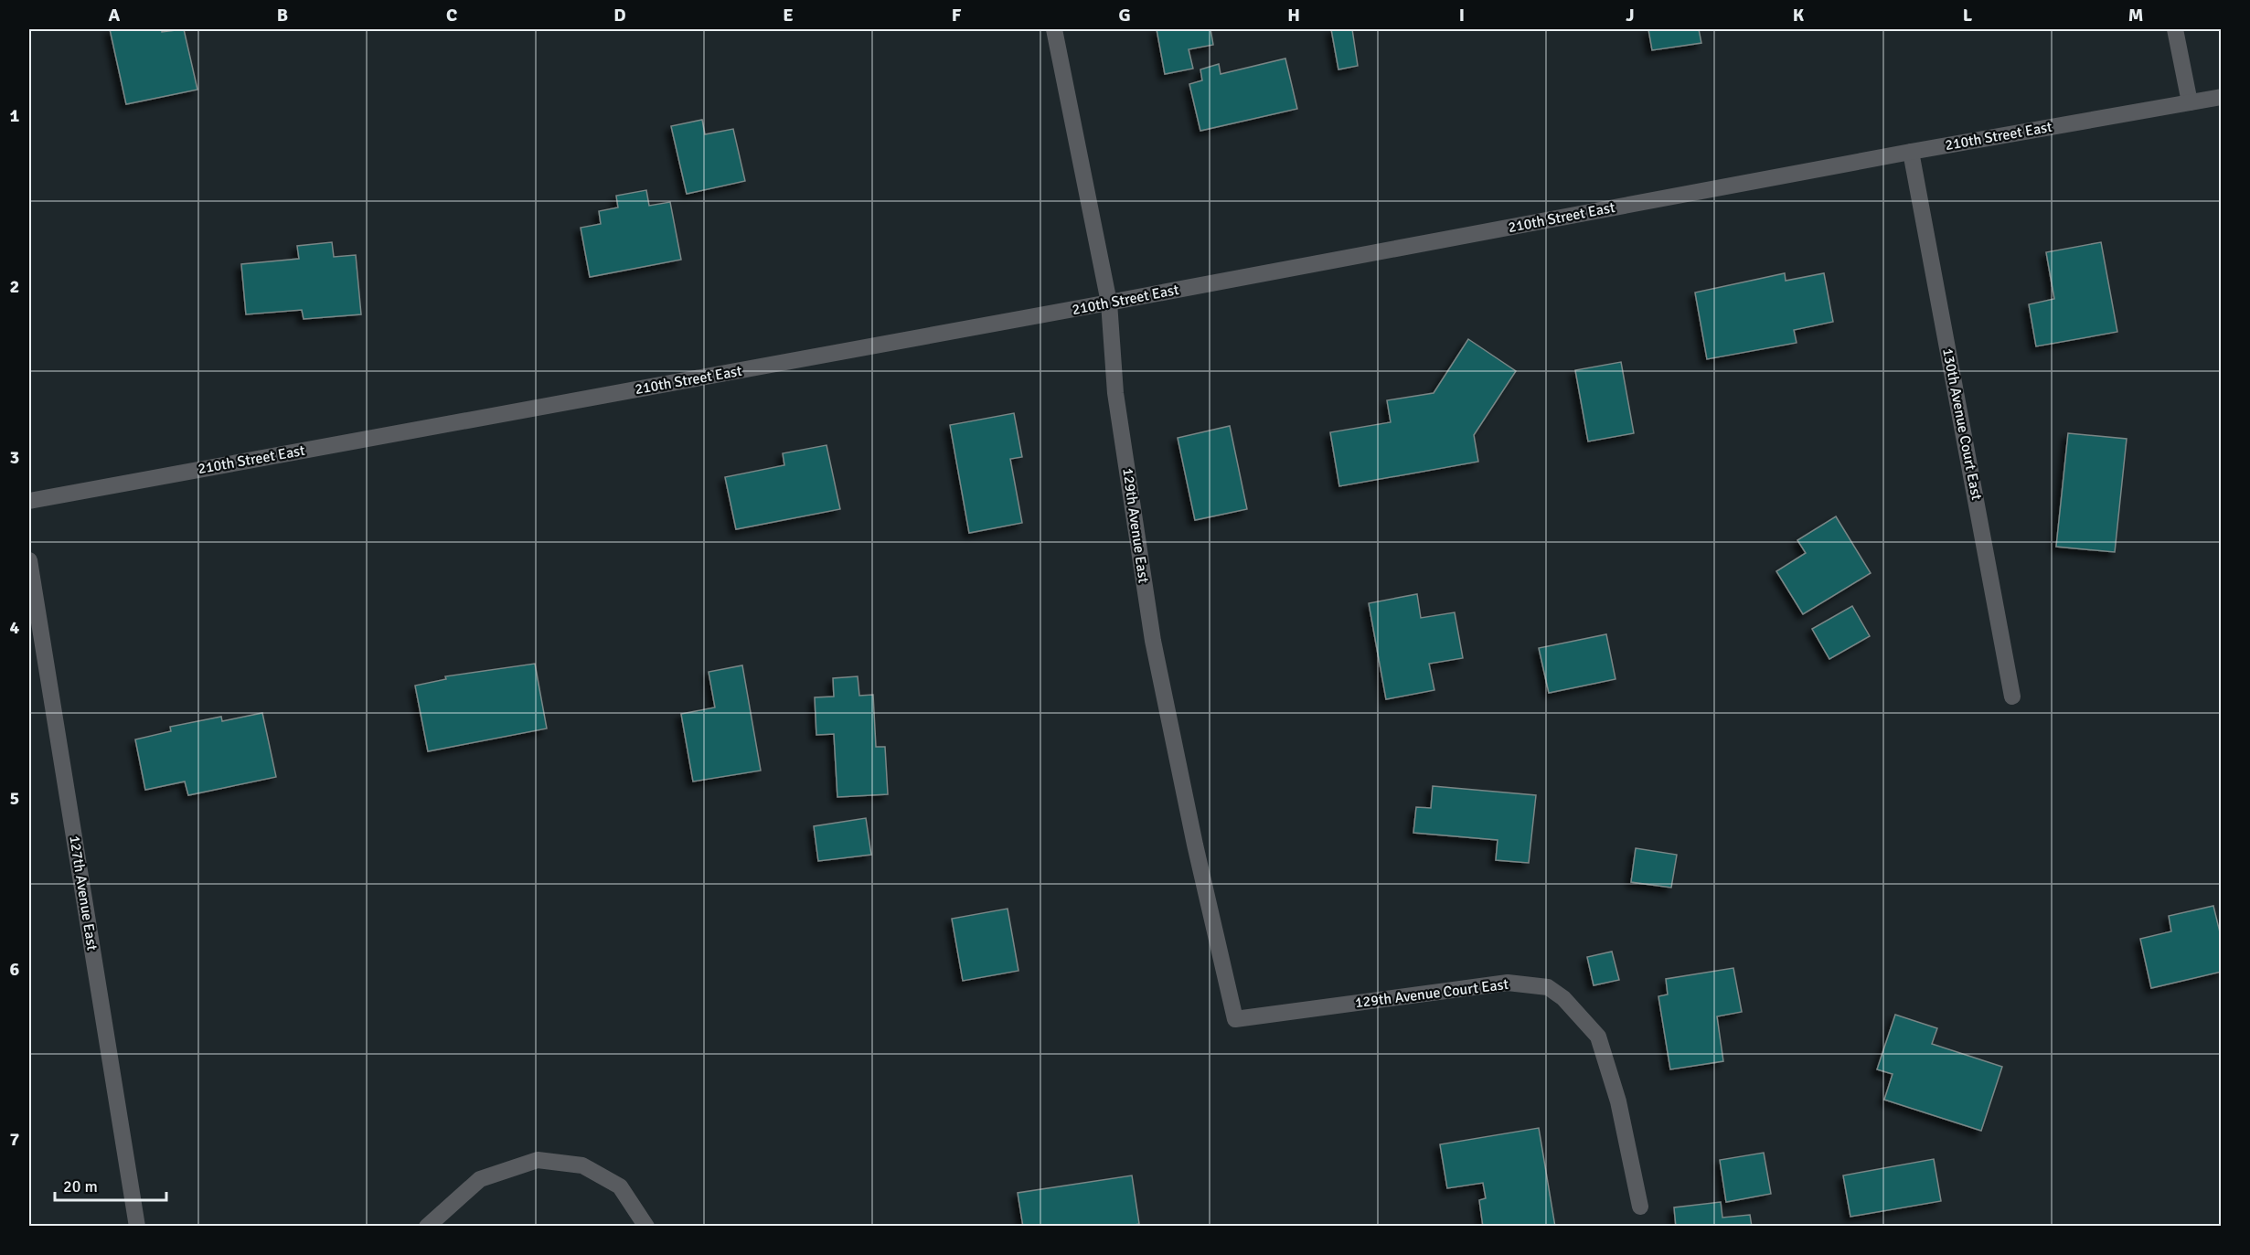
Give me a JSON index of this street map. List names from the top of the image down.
{
  "streets": {
    "street": [
      "210th Street East",
      "130th Avenue Court East",
      "129th Avenue East",
      "127th Avenue East",
      "129th Avenue Court East"
    ]
  },
  "crossings": [
    ["210th Street East", "130th Avenue Court East"],
    ["210th Street East", "129th Avenue East"],
    ["129th Avenue East", "129th Avenue Court East"]
  ],
  "scale_bar": "20 m",
  "grid": {
    "columns": [
      "A",
      "B",
      "C",
      "D",
      "E",
      "F",
      "G",
      "H",
      "I",
      "J",
      "K",
      "L",
      "M"
    ],
    "rows": [
      "1",
      "2",
      "3",
      "4",
      "5",
      "6",
      "7"
    ]
  }
}
